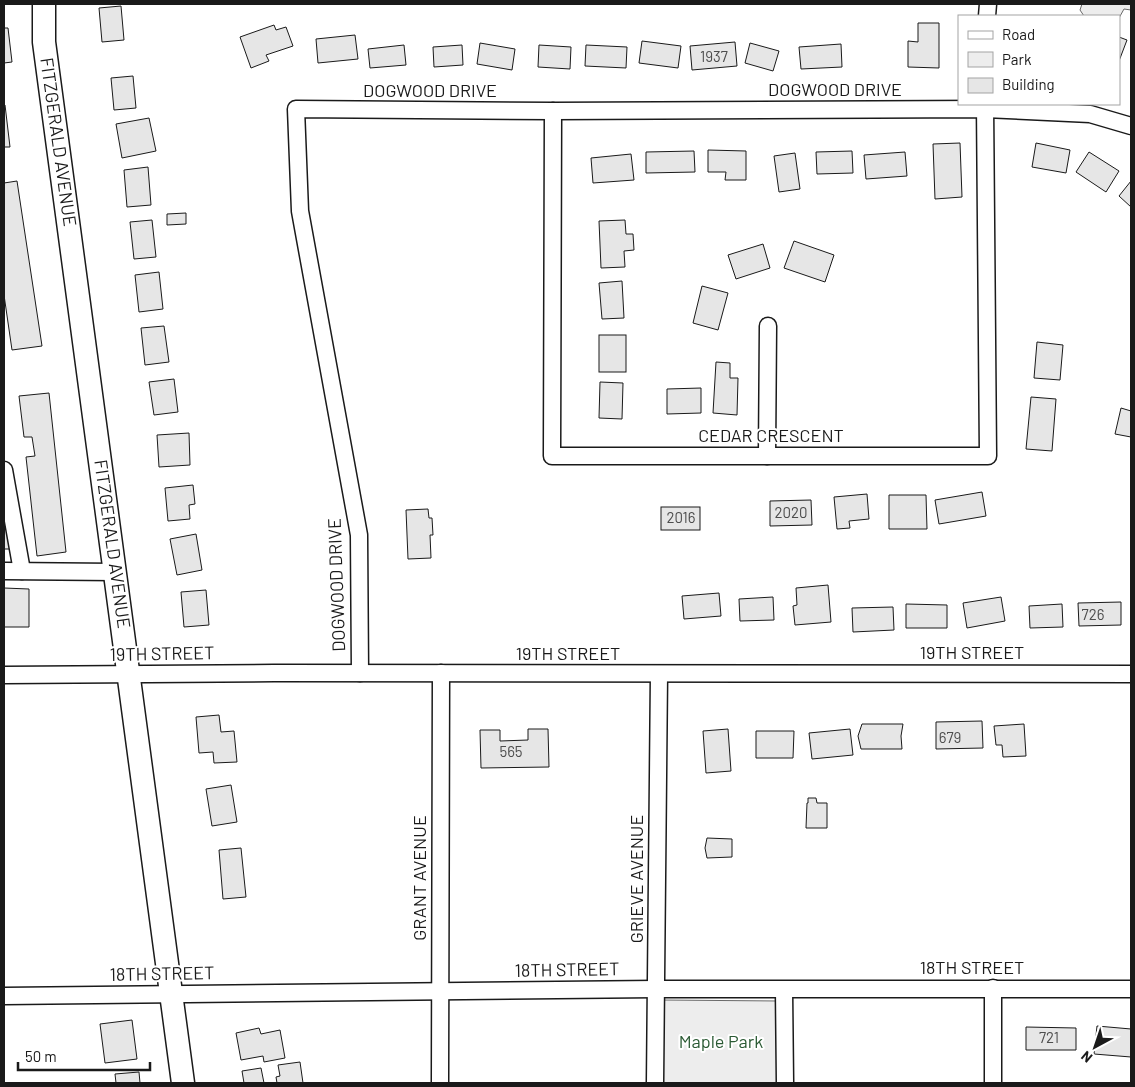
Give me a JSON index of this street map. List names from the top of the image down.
{
  "streets": {
    "street": [
      "DOGWOOD DRIVE",
      "FITZGERALD AVENUE",
      "CEDAR CRESCENT",
      "19TH STREET",
      "GRANT AVENUE",
      "GRIEVE AVENUE",
      "18TH STREET"
    ]
  },
  "crossings": [
    ["DOGWOOD DRIVE", "CEDAR CRESCENT"],
    ["DOGWOOD DRIVE", "19TH STREET"],
    ["FITZGERALD AVENUE", "19TH STREET"],
    ["FITZGERALD AVENUE", "18TH STREET"],
    ["19TH STREET", "GRANT AVENUE"],
    ["19TH STREET", "GRIEVE AVENUE"],
    ["GRANT AVENUE", "18TH STREET"],
    ["GRIEVE AVENUE", "18TH STREET"]
  ],
  "parks": ["Maple Park"],
  "house_numbers": [
    "1937",
    "2020",
    "2016",
    "726",
    "679",
    "565",
    "721"
  ],
  "legend": ["Road", "Park", "Building"],
  "scale_bar": "50 m",
  "north": "bottom left"
}
